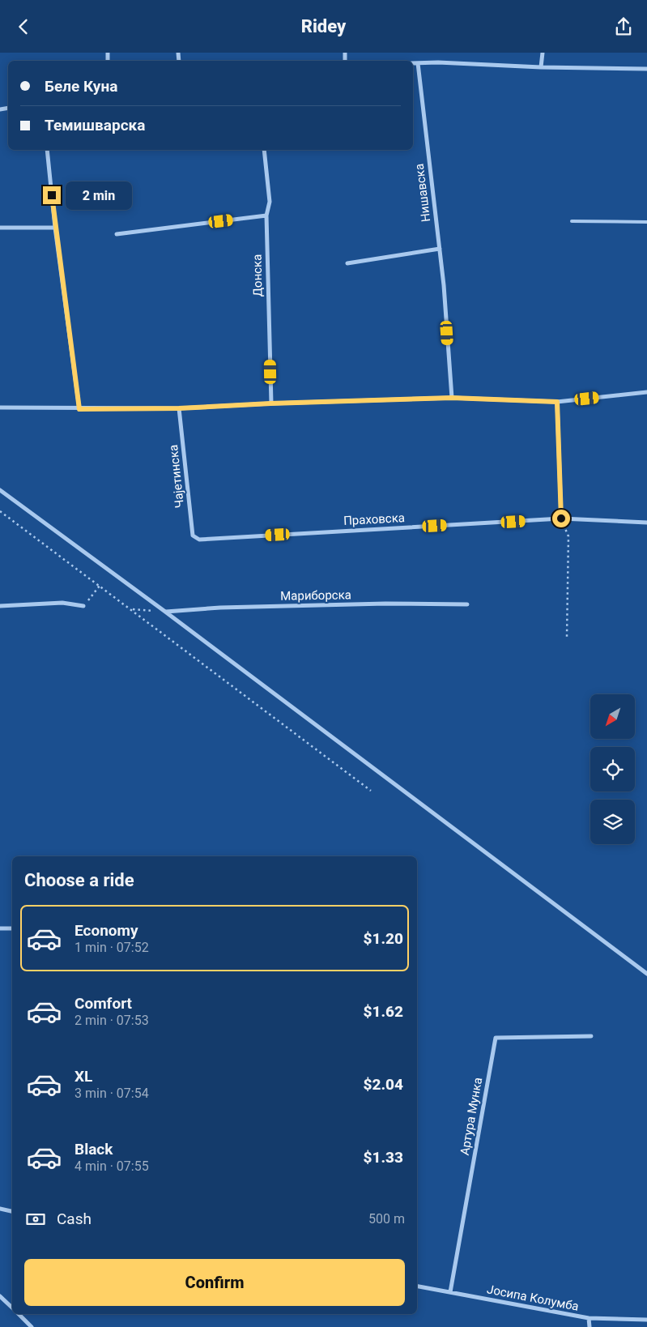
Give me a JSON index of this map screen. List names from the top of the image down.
{
  "streets": {
    "street": [
      "Нишавска",
      "Донска",
      "Чајетинска",
      "Праховска",
      "Мариборска",
      "Артура Мунка",
      "Јосипа Колумба"
    ]
  },
  "crossings": [
    ["Чајетинска", "Праховска"],
    ["Артура Мунка", "Јосипа Колумба"]
  ],
  "north": "bottom left",
  "page": {
    "header": "Ridey",
    "banner": ["Беле Куна", "Темишварска"],
    "bubble": "2 min",
    "heading": "Choose a ride",
    "list": [
      {
        "name": "Economy",
        "note": "1 min · 07:52",
        "value": "$1.20"
      },
      {
        "name": "Comfort",
        "note": "2 min · 07:53",
        "value": "$1.62"
      },
      {
        "name": "XL",
        "note": "3 min · 07:54",
        "value": "$2.04"
      },
      {
        "name": "Black",
        "note": "4 min · 07:55",
        "value": "$1.33"
      }
    ],
    "pay": ["Cash", "500 m"],
    "buttons": "Confirm"
  }
}
